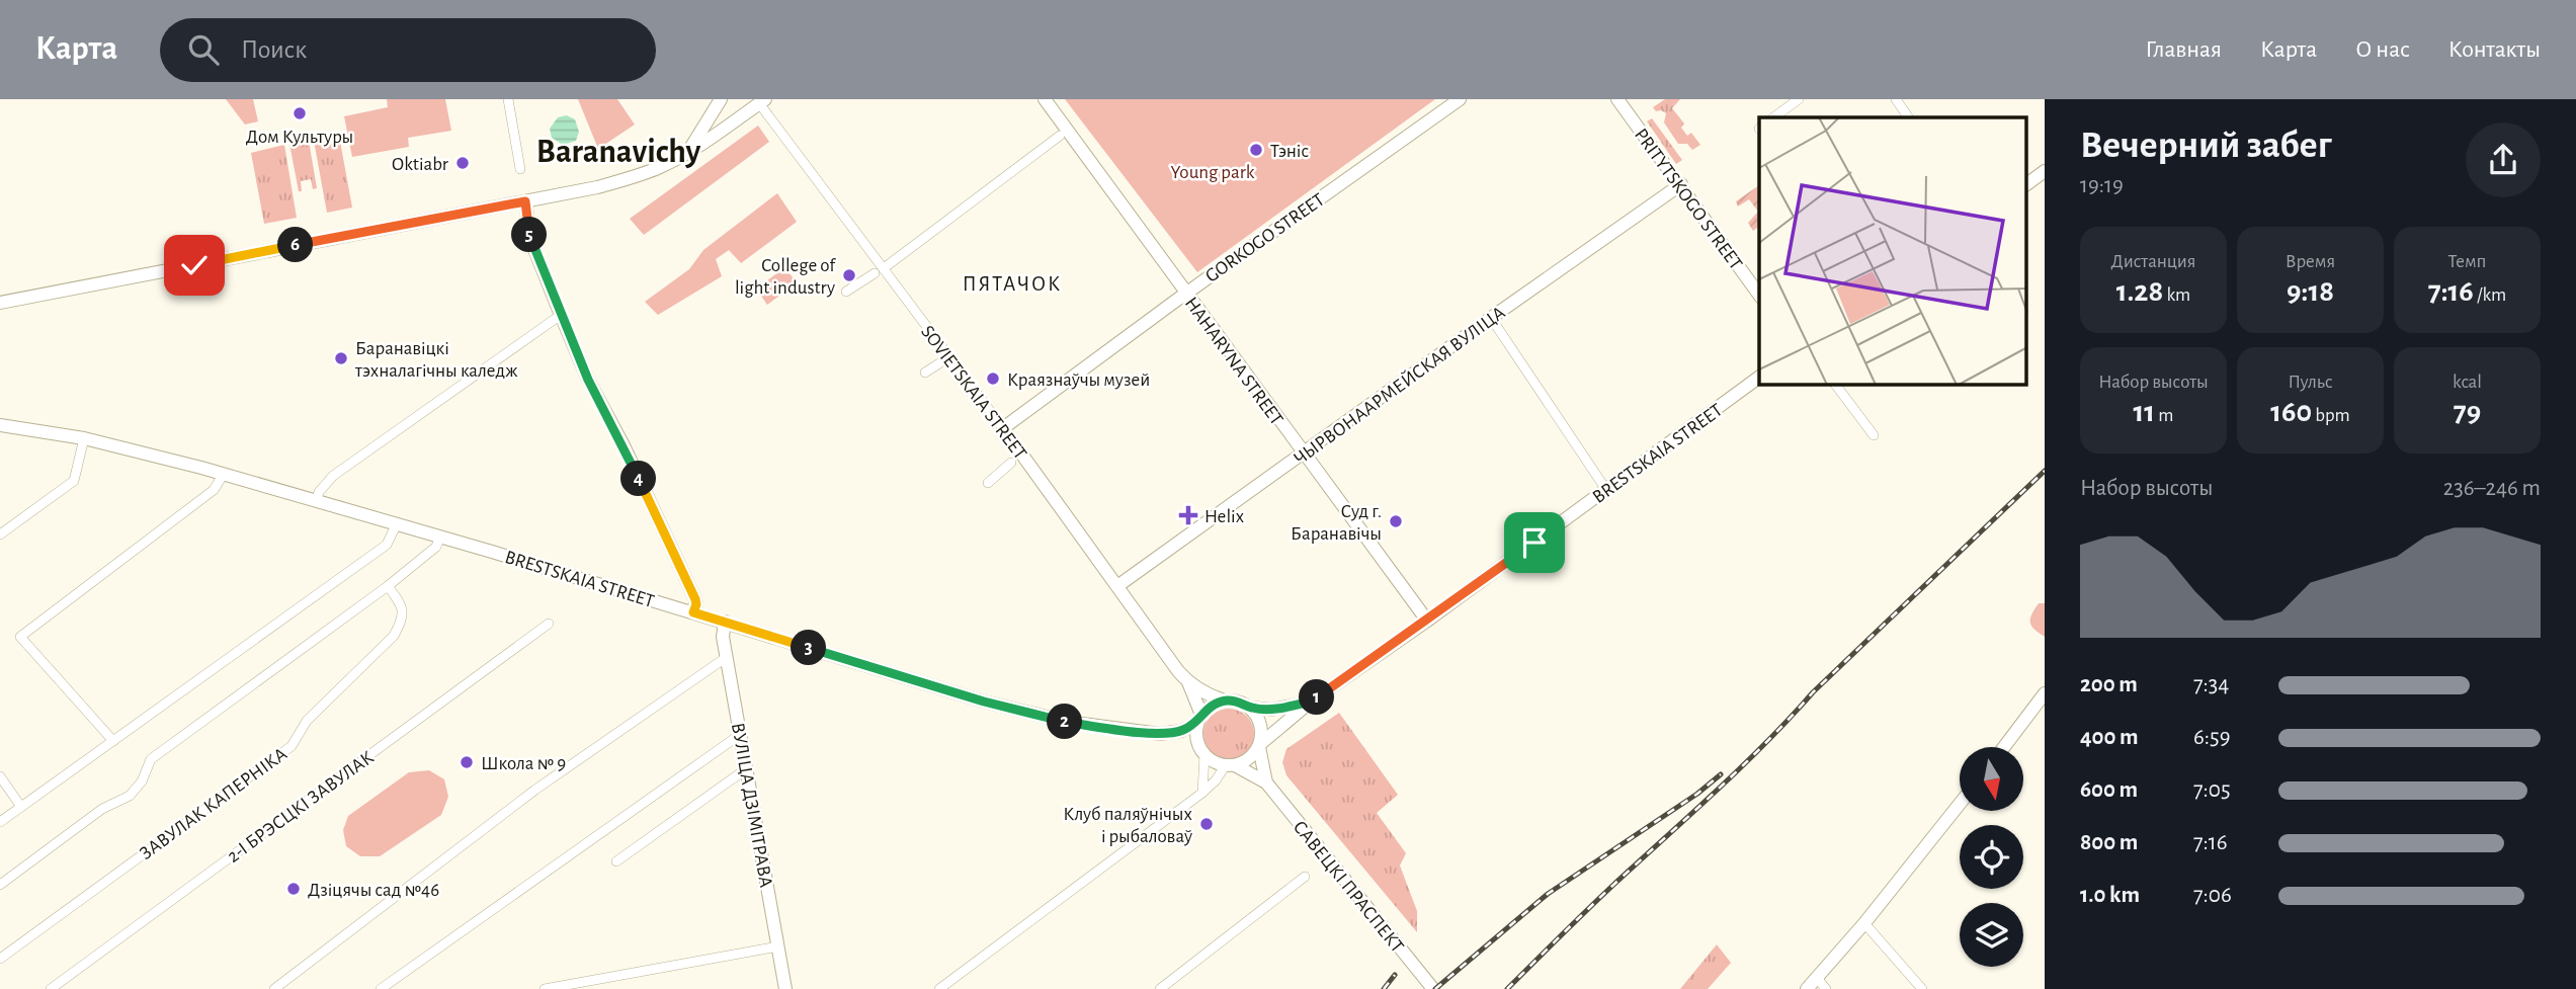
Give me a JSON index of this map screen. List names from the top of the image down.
{
  "streets": {
    "main road": [
      "PRITYTSKOGO STREET",
      "GORKOGO STREET",
      "HAHARYNA STREET",
      "ЧЫРВОНААРМЕЙСКАЯ ВУЛІЦА",
      "SOVIETSKAIA STREET",
      "BRESTSKAIA STREET",
      "ВУЛІЦА ДЗІМІТРАВА",
      "САВЕЦКІ ПРАСПЕКТ"
    ],
    "street": ["ЗАВУЛАК КАПЕРНІКА", "2-І БРЭСЦКІ ЗАВУЛАК"]
  },
  "crossings": [
    ["PRITYTSKOGO STREET", "ЧЫРВОНААРМЕЙСКАЯ ВУЛІЦА"],
    ["GORKOGO STREET", "HAHARYNA STREET"],
    ["GORKOGO STREET", "SOVIETSKAIA STREET"],
    ["HAHARYNA STREET", "ЧЫРВОНААРМЕЙСКАЯ ВУЛІЦА"],
    ["HAHARYNA STREET", "BRESTSKAIA STREET"],
    ["ЧЫРВОНААРМЕЙСКАЯ ВУЛІЦА", "SOVIETSKAIA STREET"],
    ["SOVIETSKAIA STREET", "BRESTSKAIA STREET"],
    ["SOVIETSKAIA STREET", "САВЕЦКІ ПРАСПЕКТ"],
    ["BRESTSKAIA STREET", "ВУЛІЦА ДЗІМІТРАВА"],
    ["BRESTSKAIA STREET", "САВЕЦКІ ПРАСПЕКТ"]
  ],
  "districts": ["Baranavichy", "ПЯТАЧОК"],
  "parks": ["Young park"],
  "places": {
    "other": [
      "Дом Культуры",
      "Тэніс",
      "Oktiabr",
      "College of light industry",
      "Баранавіцкі тэхналагічны каледж",
      "Краязнаўчы музей",
      "Суд г. Баранавічы",
      "Школа № 9",
      "Клуб паляўнічых і рыбаловаў",
      "Дзіцячы сад №46"
    ],
    "health": ["Helix"]
  },
  "north": "bottom",
  "page": {
    "header": "Карта",
    "search": "Поиск",
    "nav": [
      "Главная",
      "Карта",
      "О нас",
      "Контакты"
    ],
    "heading": ["Вечерний забег", "19:19"],
    "pins": [
      "5",
      "6",
      "4",
      "3",
      "1",
      "2"
    ],
    "stats": [
      ["Дистанция", "1.28 km"],
      ["Время", "9:18"],
      ["Темп", "7:16 /km"],
      ["Набор высоты", "11 m"],
      ["Пульс", "160 bpm"],
      ["kcal", "79"]
    ],
    "chart": ["Набор высоты", "236–246 m"],
    "list": [
      {
        "name": "200 m",
        "note": "7:34"
      },
      {
        "name": "400 m",
        "note": "6:59"
      },
      {
        "name": "600 m",
        "note": "7:05"
      },
      {
        "name": "800 m",
        "note": "7:16"
      },
      {
        "name": "1.0 km",
        "note": "7:06"
      }
    ]
  }
}
